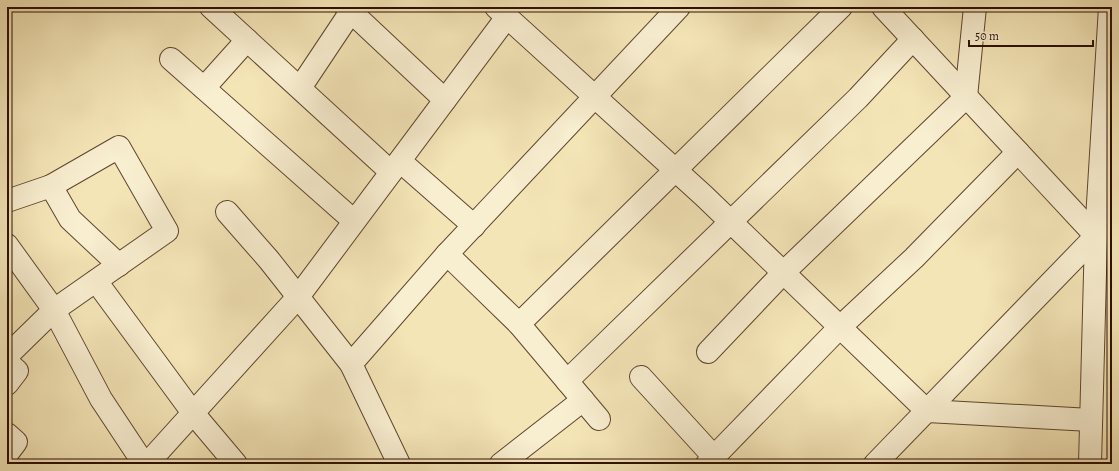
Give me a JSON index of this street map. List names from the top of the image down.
{
  "scale_bar": "50 m"
}
